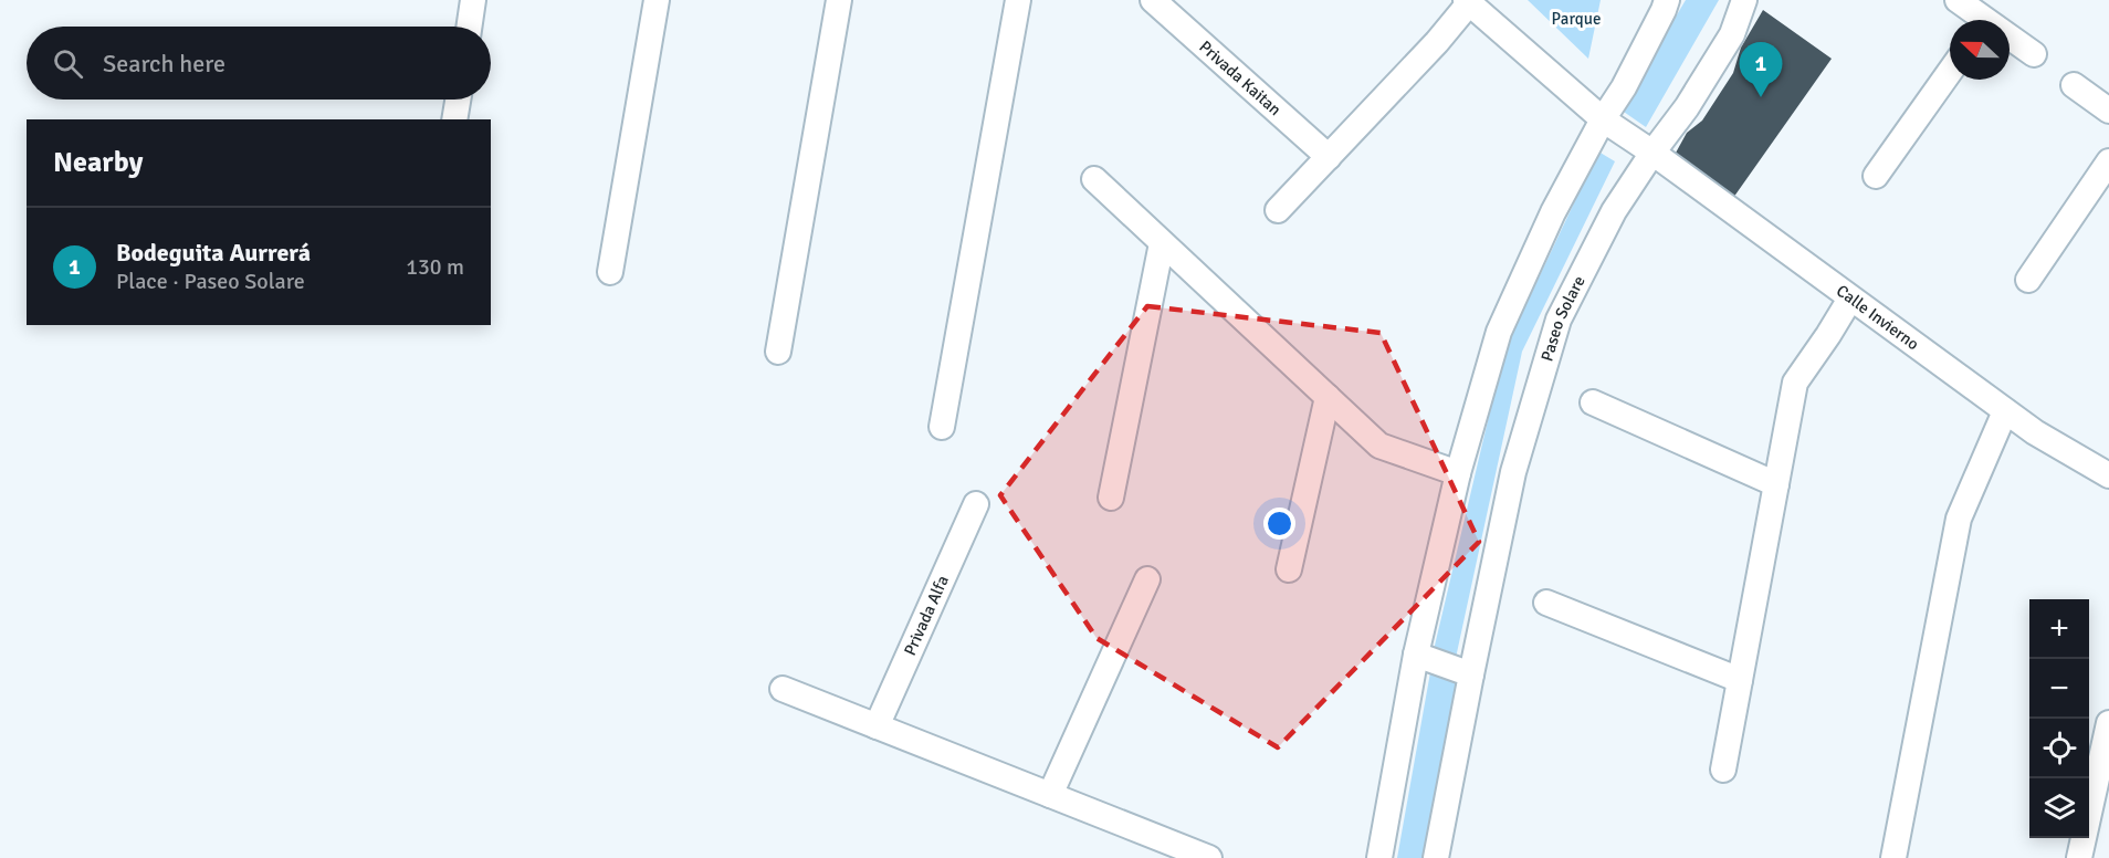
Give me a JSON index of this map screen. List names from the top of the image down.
{
  "streets": {
    "street": [
      "Privada Kaitan",
      "Paseo Solare",
      "Calle Invierno",
      "Privada Alfa"
    ]
  },
  "crossings": [
    ["Paseo Solare", "Calle Invierno"]
  ],
  "parks": ["Parque"],
  "north": "left",
  "page": {
    "search": "Search here",
    "pins": "1",
    "heading": "Nearby",
    "list": [
      {
        "mark": "1",
        "name": "Bodeguita Aurrerá",
        "note": "Place · Paseo Solare",
        "value": "130 m"
      }
    ],
    "map_buttons": ["+", "−"]
  }
}
